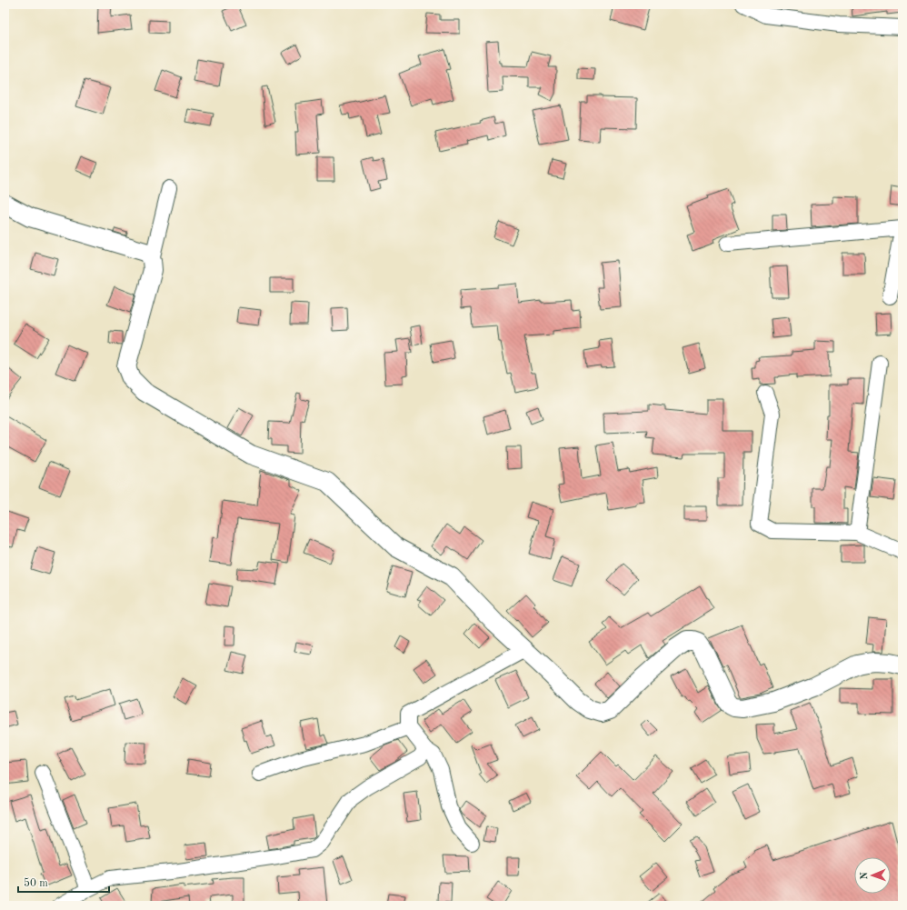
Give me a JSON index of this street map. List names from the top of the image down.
{
  "scale_bar": "50 m",
  "north": "left"
}
